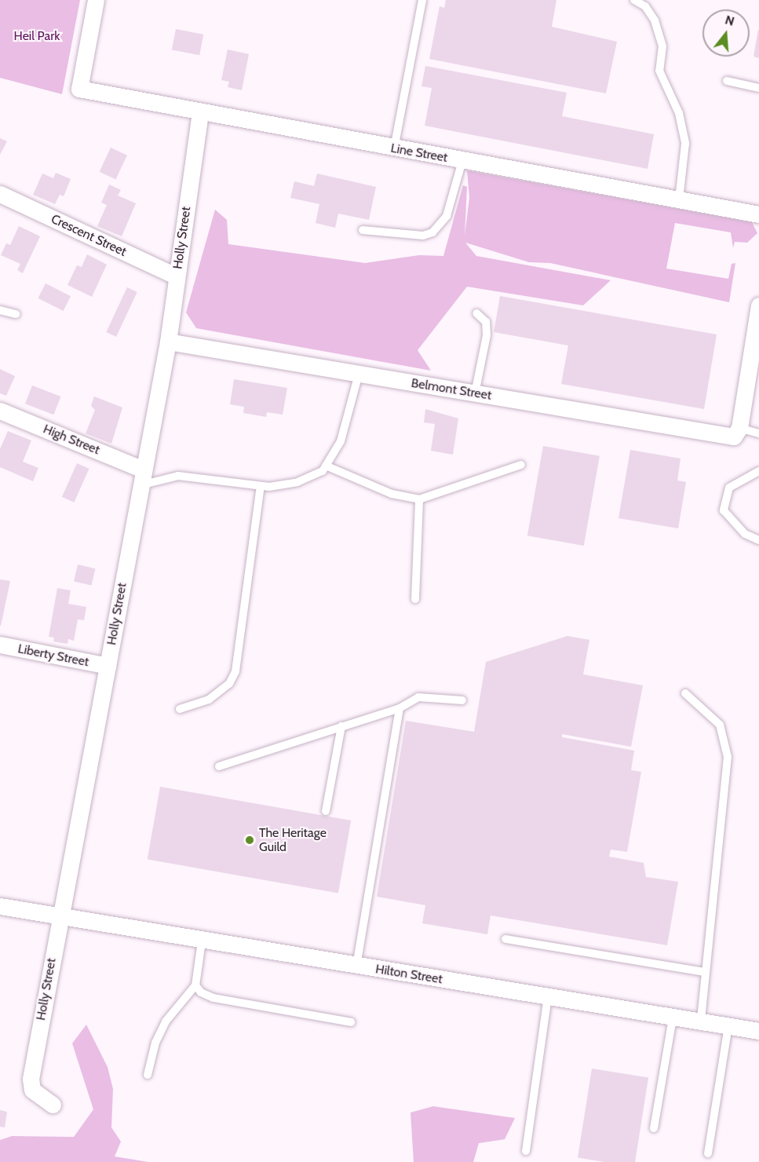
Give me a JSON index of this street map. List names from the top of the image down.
{
  "streets": {
    "street": [
      "Line Street",
      "Crescent Street",
      "Holly Street",
      "Belmont Street",
      "High Street",
      "Liberty Street",
      "Hilton Street"
    ]
  },
  "crossings": [
    ["Line Street", "Holly Street"],
    ["Crescent Street", "Holly Street"],
    ["Holly Street", "Belmont Street"],
    ["Holly Street", "High Street"],
    ["Holly Street", "Liberty Street"],
    ["Holly Street", "Hilton Street"]
  ],
  "parks": ["Heil Park"],
  "places": ["The Heritage Guild"],
  "north": "top"
}
